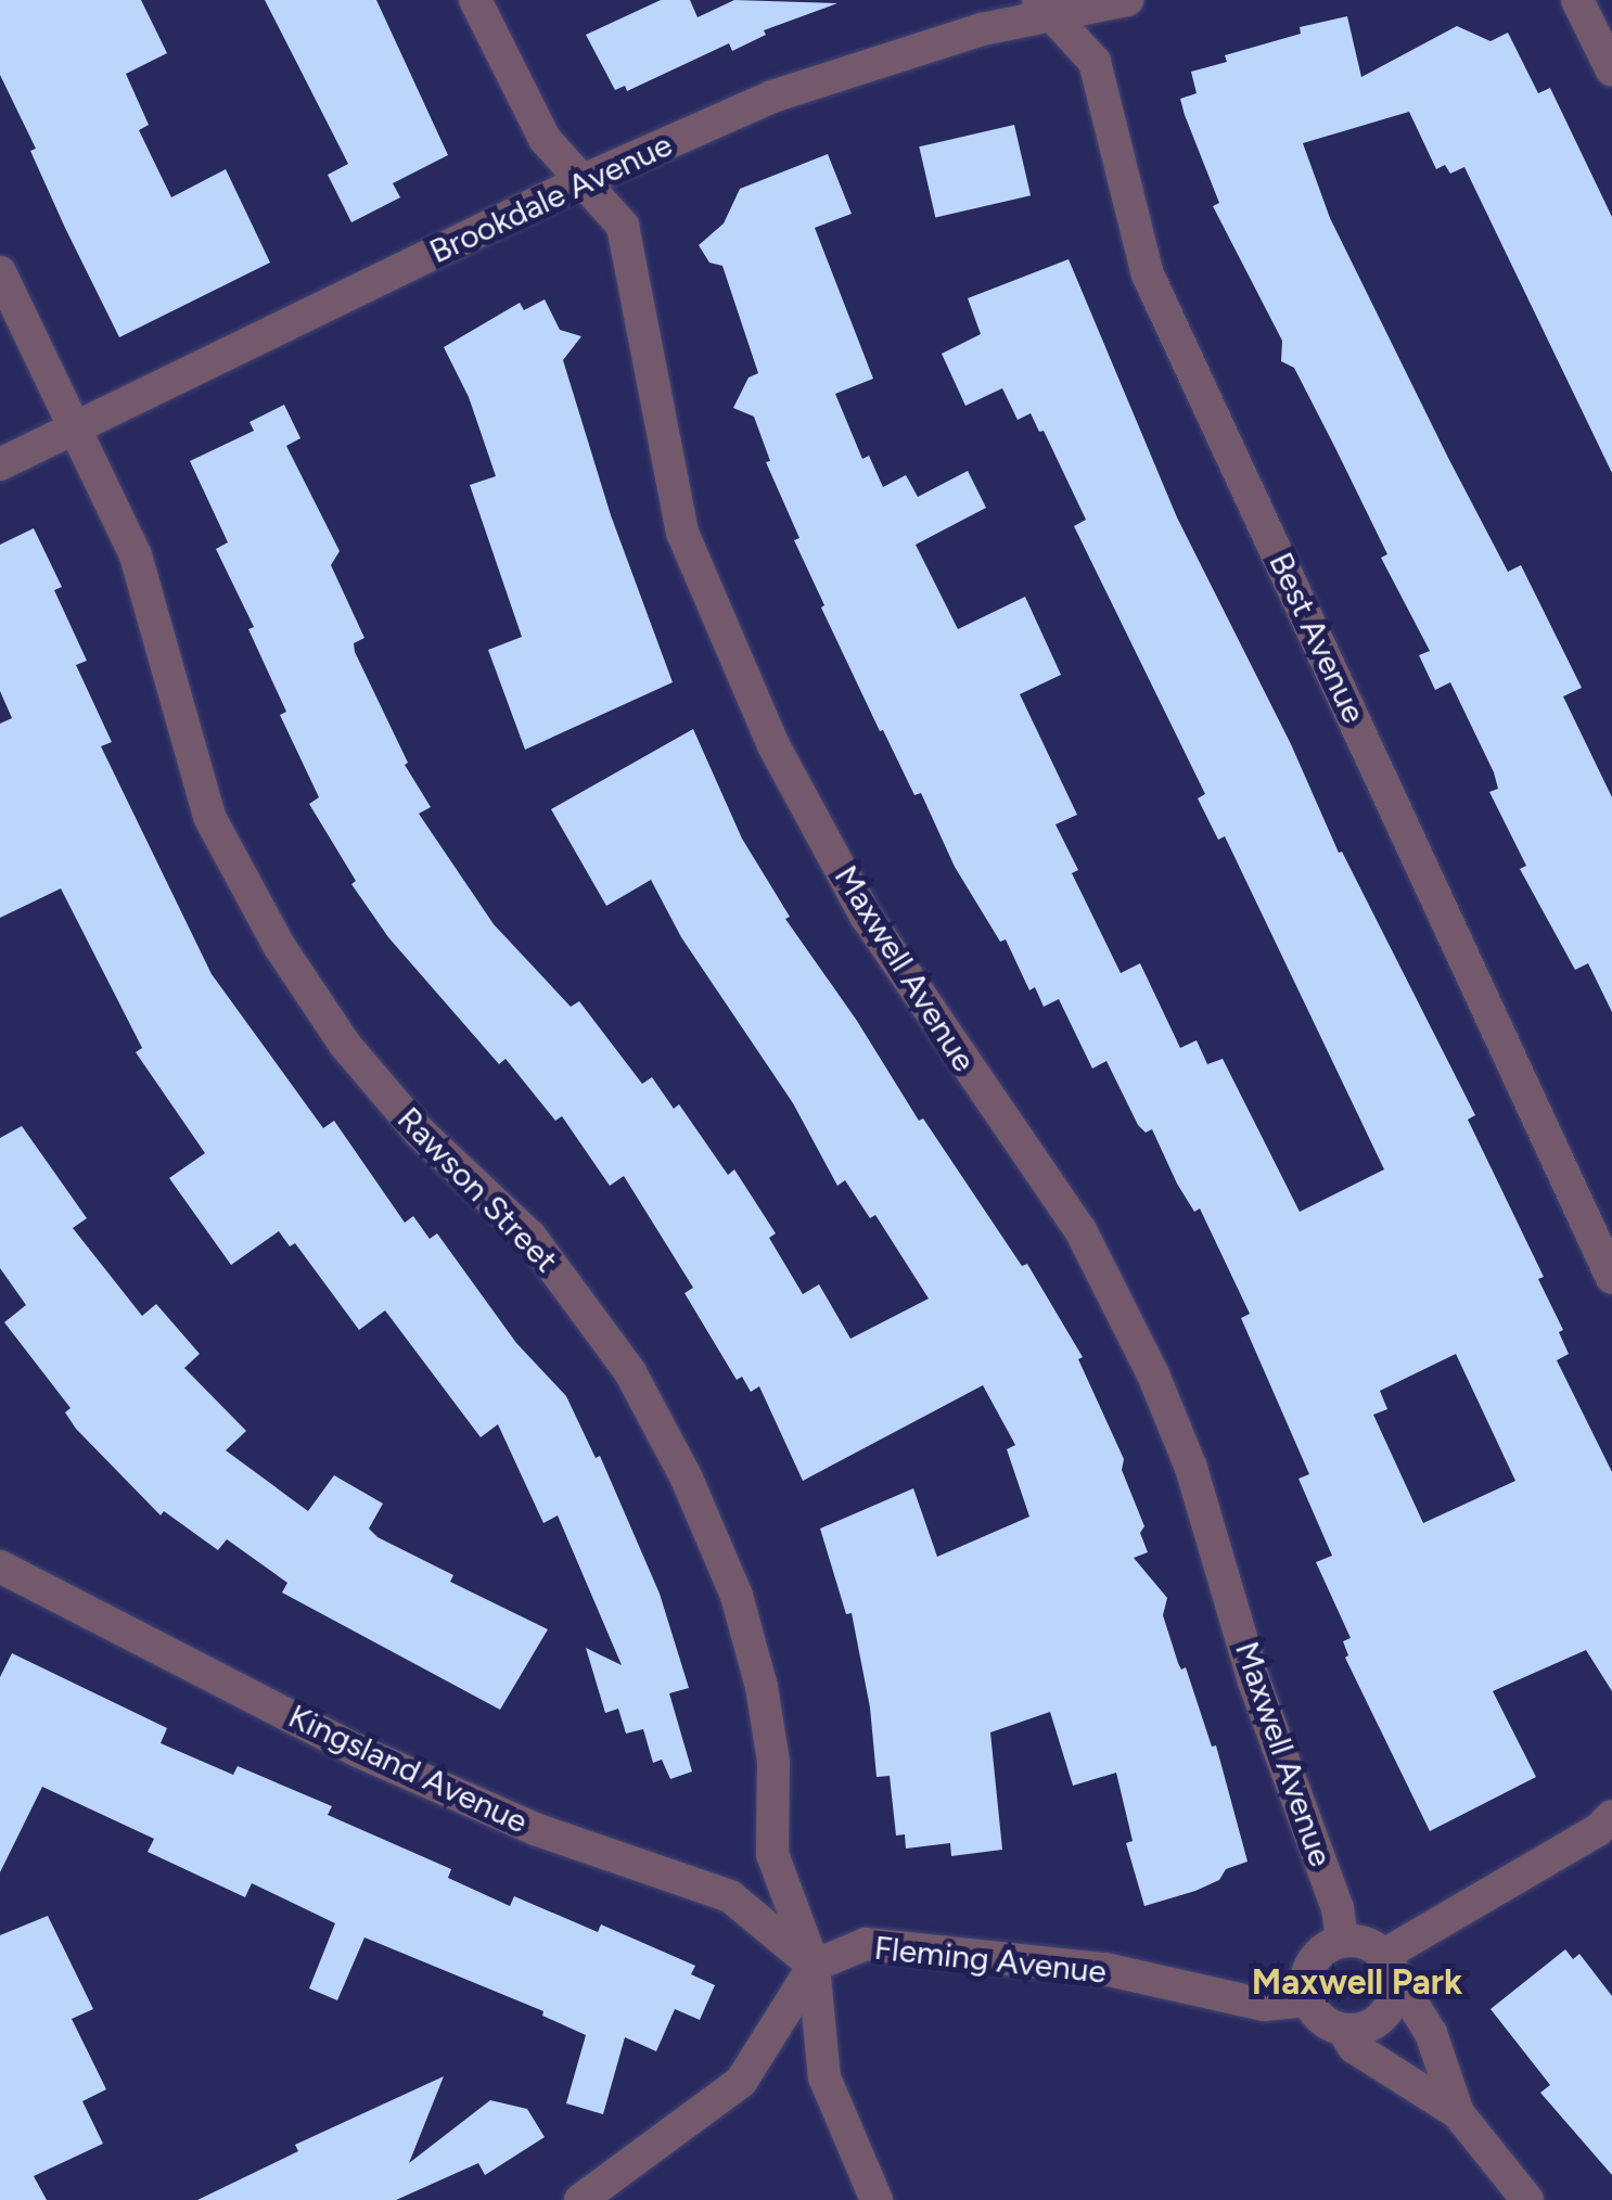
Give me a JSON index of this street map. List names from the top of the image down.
{
  "streets": {
    "street": [
      "Brookdale Avenue",
      "Best Avenue",
      "Maxwell Avenue",
      "Rawson Street",
      "Kingsland Avenue",
      "Fleming Avenue"
    ]
  },
  "crossings": [
    ["Brookdale Avenue", "Best Avenue"],
    ["Brookdale Avenue", "Maxwell Avenue"],
    ["Brookdale Avenue", "Rawson Street"],
    ["Maxwell Avenue", "Fleming Avenue"],
    ["Rawson Street", "Kingsland Avenue"],
    ["Rawson Street", "Fleming Avenue"],
    ["Kingsland Avenue", "Fleming Avenue"]
  ],
  "districts": ["Maxwell Park"]
}
